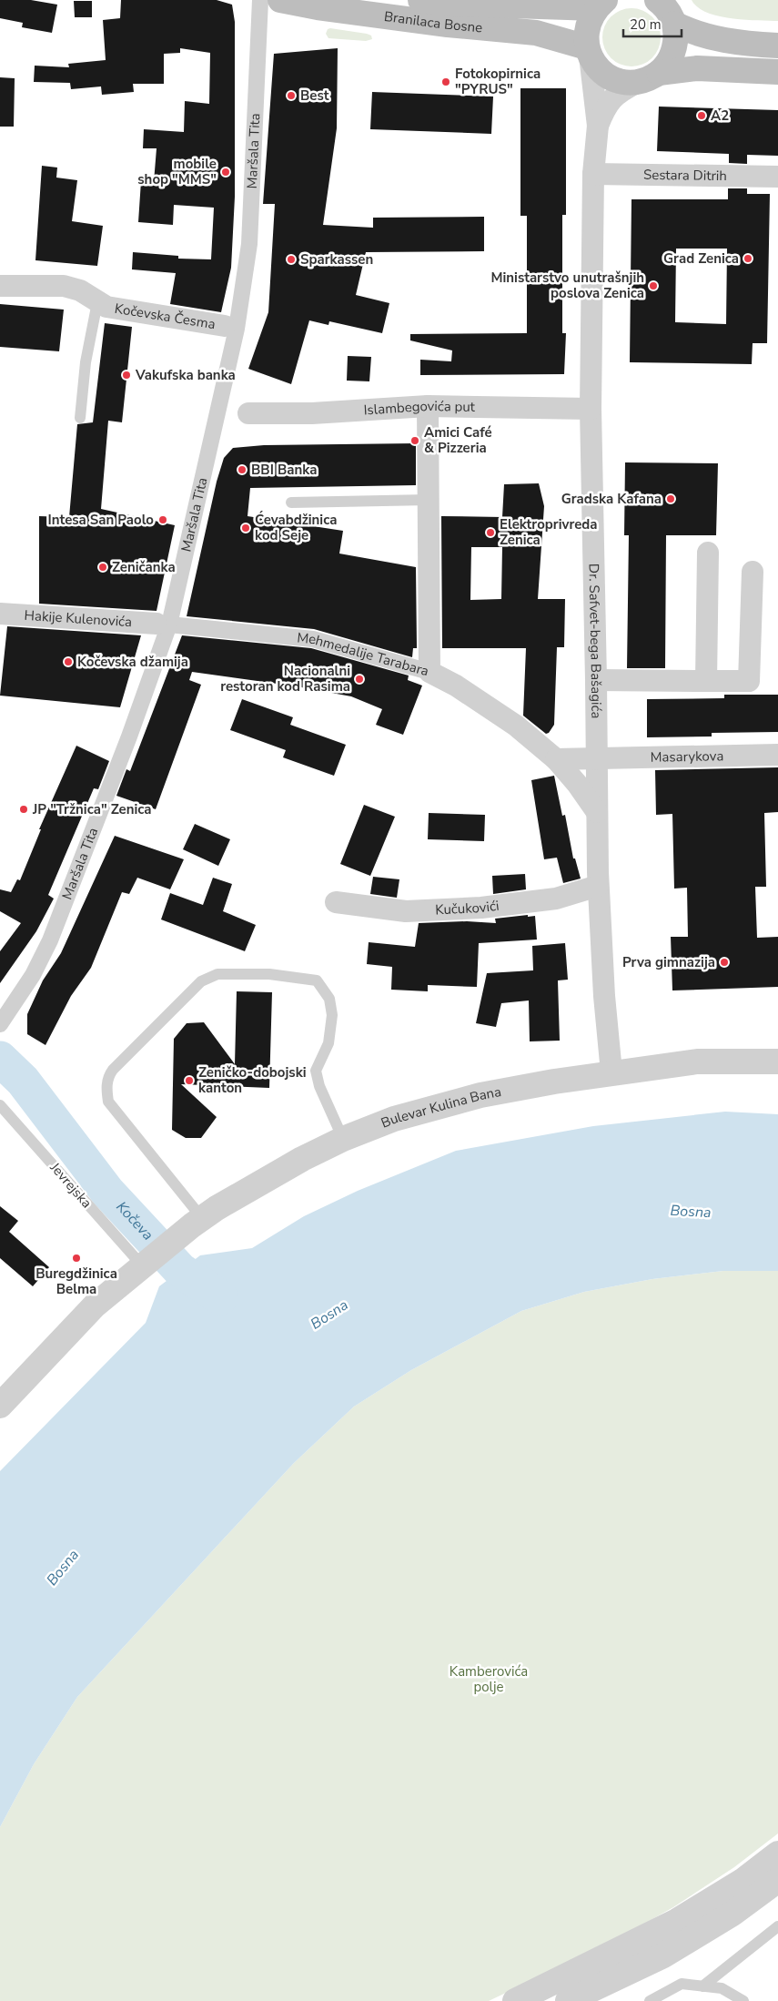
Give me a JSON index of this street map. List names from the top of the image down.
{
  "streets": {
    "main road": ["Branilaca Bosne"],
    "street": [
      "Maršala Tita",
      "Sestara Ditrih",
      "Kočevska Česma",
      "Islambegovića put",
      "Hakije Kulenovića",
      "Dr. Safvet-bega Bašagića",
      "Mehmedalije Tarabara",
      "Masarykova",
      "Kučukovići",
      "Bulevar Kulina Bana"
    ],
    "lane": ["Jevrejska"]
  },
  "crossings": [
    ["Branilaca Bosne", "Dr. Safvet-bega Bašagića"],
    ["Maršala Tita", "Hakije Kulenovića"],
    ["Maršala Tita", "Mehmedalije Tarabara"],
    ["Sestara Ditrih", "Dr. Safvet-bega Bašagića"],
    ["Islambegovića put", "Dr. Safvet-bega Bašagića"],
    ["Hakije Kulenovića", "Mehmedalije Tarabara"],
    ["Dr. Safvet-bega Bašagića", "Mehmedalije Tarabara"],
    ["Dr. Safvet-bega Bašagića", "Masarykova"],
    ["Dr. Safvet-bega Bašagića", "Kučukovići"],
    ["Dr. Safvet-bega Bašagića", "Bulevar Kulina Bana"],
    ["Bulevar Kulina Bana", "Jevrejska"]
  ],
  "water": ["Bosna", "Kočeva"],
  "parks": ["Kamberovića polje"],
  "places": [
    "Fotokopirnica \"PYRUS\"",
    "Best",
    "A2",
    "mobile shop \"MMS\"",
    "Grad Zenica",
    "Sparkassen",
    "Ministarstvo unutrašnjih poslova Zenica",
    "Vakufska banka",
    "Amici Café & Pizzeria",
    "BBI Banka",
    "Gradska Kafana",
    "Intesa San Paolo",
    "Ćevabdžinica kod Seje",
    "Elektroprivreda Zenica",
    "Zeničanka",
    "Kočevska džamija",
    "Nacionalni restoran kod Rasima",
    "JP \"Tržnica\" Zenica",
    "Prva gimnazija",
    "Zeničko-dobojski kanton",
    "Buregdžinica Belma"
  ],
  "scale_bar": "20 m"
}
